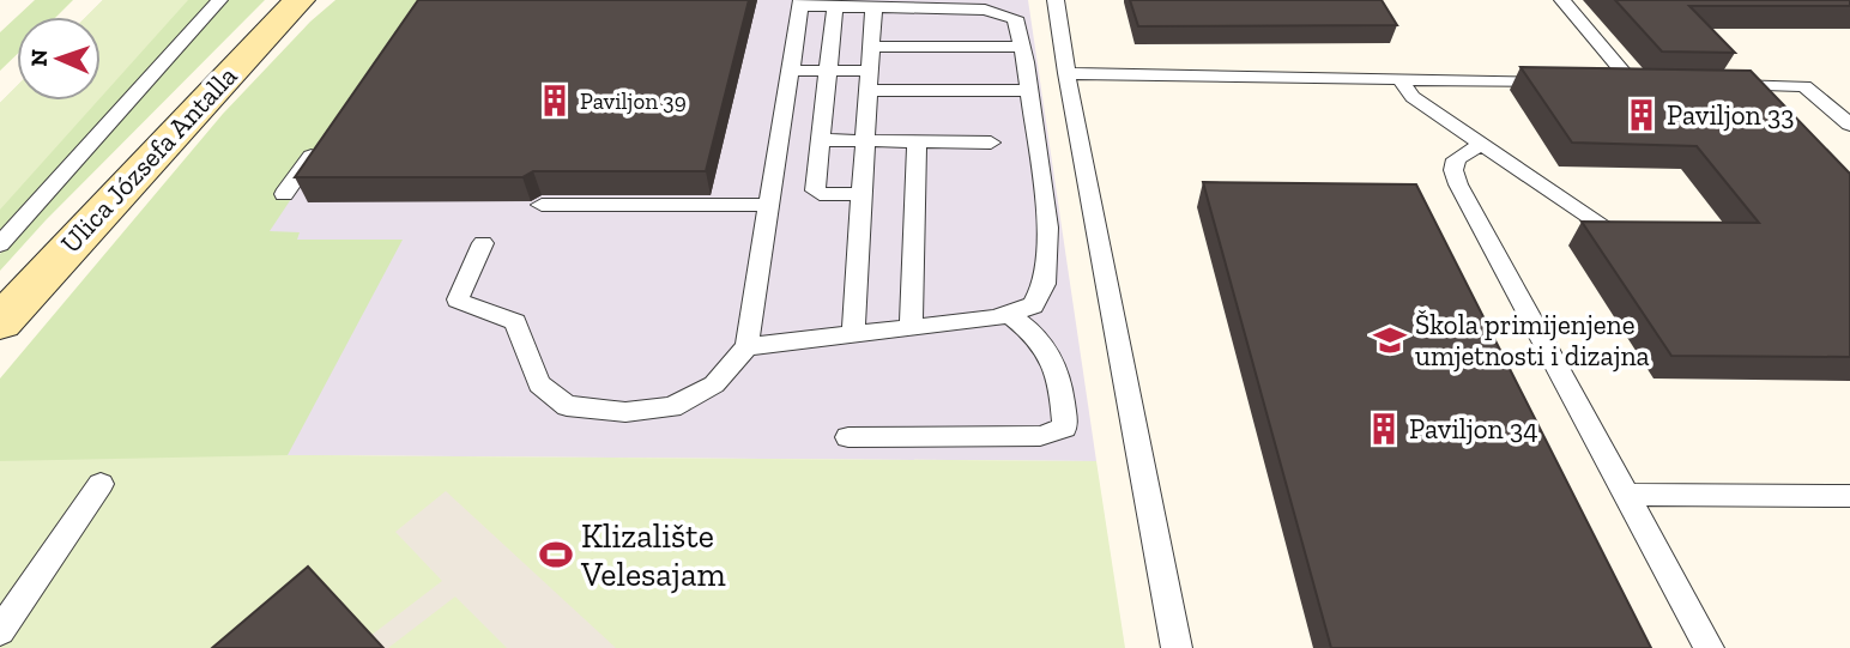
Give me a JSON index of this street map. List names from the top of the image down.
{
  "streets": {
    "street": ["Ulica Józsefa Antalla"]
  },
  "places": {
    "building": ["Paviljon 39", "Paviljon 33", "Paviljon 34"],
    "school or university": ["Škola primijenjene umjetnosti i dizajna"],
    "sports": ["Klizalište Velesajam"]
  },
  "north": "left"
}
